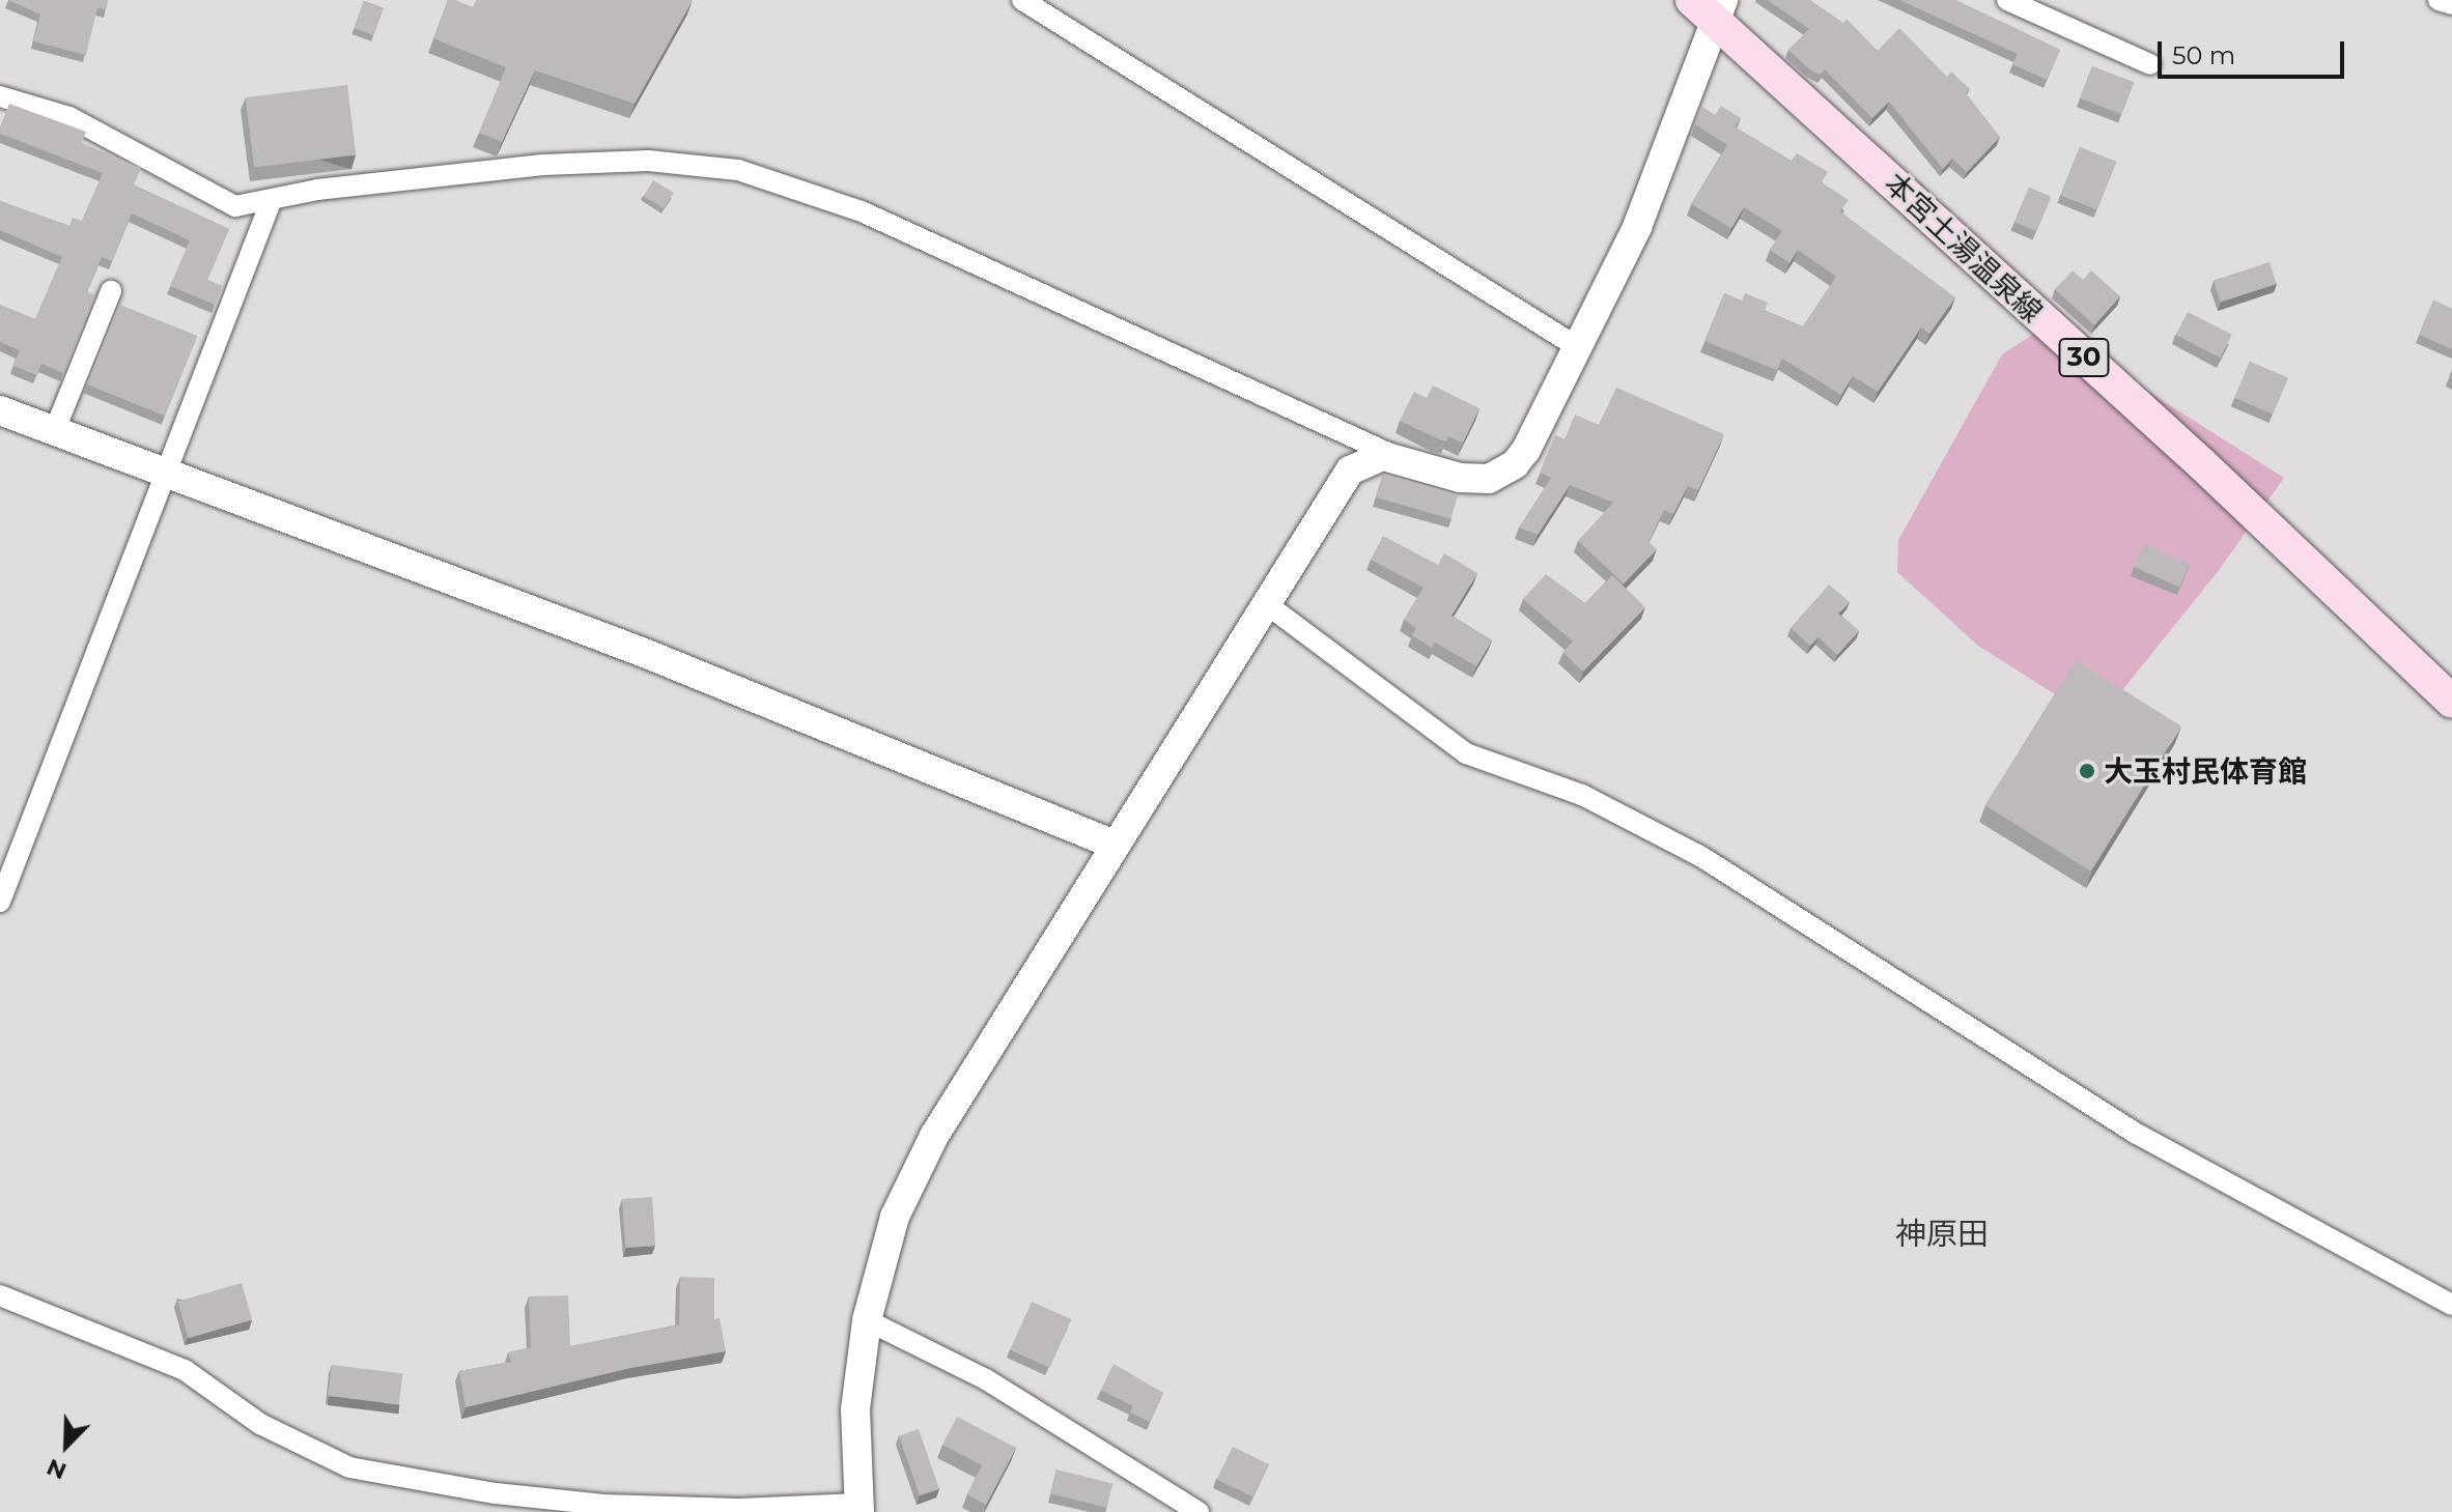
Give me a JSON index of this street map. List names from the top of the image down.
{
  "streets": {
    "main road": ["本宮土湯温泉線", "30"]
  },
  "districts": ["神原田"],
  "places": ["大玉村民体育館"],
  "scale_bar": "50 m",
  "north": "bottom left"
}
